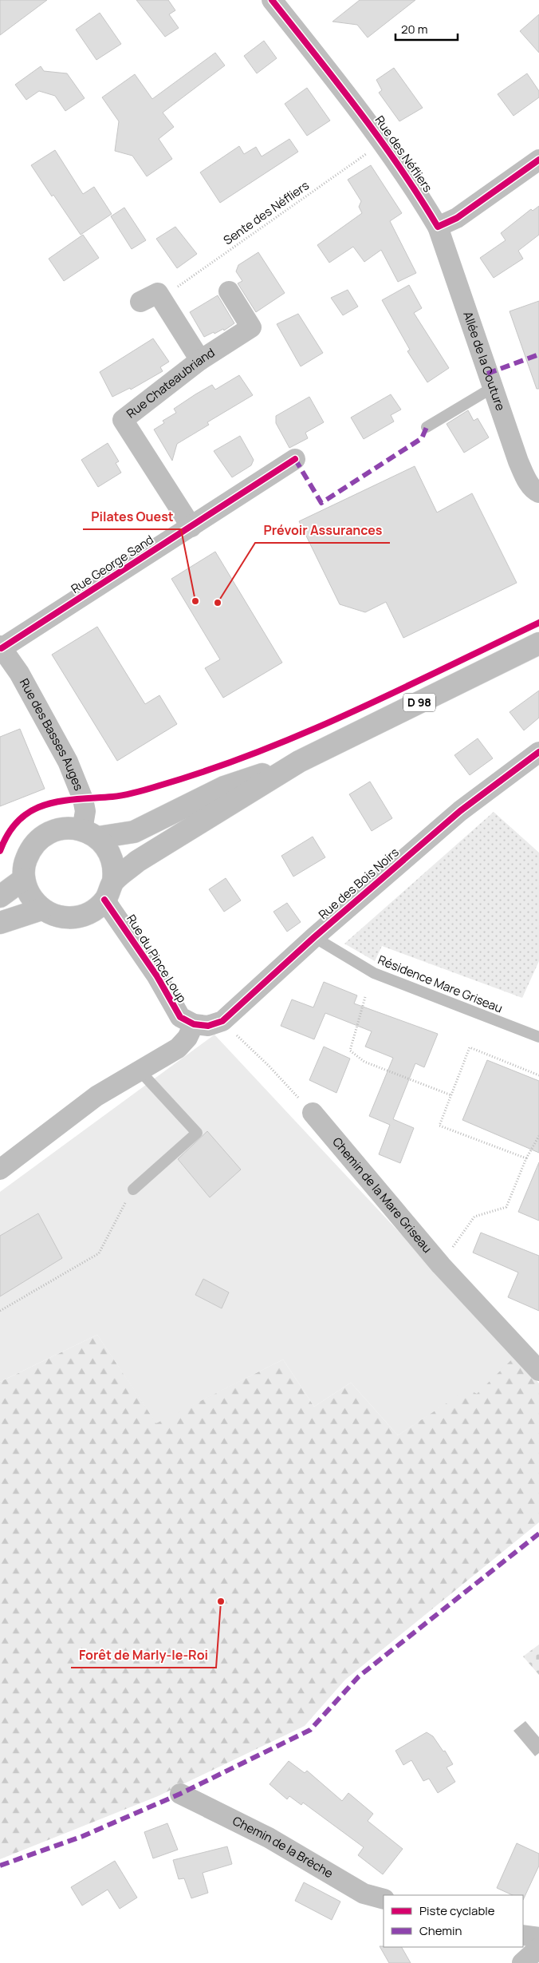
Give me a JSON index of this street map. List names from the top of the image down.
{
  "streets": {
    "main road": ["D 98"],
    "street": [
      "Rue des Néfliers",
      "Allée de la Couture",
      "Rue Chateaubriand",
      "Rue George Sand",
      "Rue des Basses Auges",
      "Rue des Bois Noirs",
      "Rue du Pince Loup",
      "Chemin de la Mare Griseau",
      "Chemin de la Brèche"
    ],
    "lane": ["Résidence Mare Griseau"],
    "path": ["Sente des Néfliers"]
  },
  "crossings": [
    ["Rue des Néfliers", "Sente des Néfliers"],
    ["Rue des Néfliers", "Allée de la Couture"],
    ["Rue Chateaubriand", "Rue George Sand"],
    ["Rue George Sand", "Rue des Basses Auges"],
    ["D 98", "Rue des Basses Auges"],
    ["D 98", "Rue du Pince Loup"],
    ["Rue des Basses Auges", "Rue du Pince Loup"],
    ["Rue des Bois Noirs", "Rue du Pince Loup"],
    ["Rue des Bois Noirs", "Résidence Mare Griseau"]
  ],
  "places": ["Pilates Ouest", "Prévoir Assurances", "Forêt de Marly-le-Roi"],
  "legend": ["Piste cyclable", "Chemin"],
  "scale_bar": "20 m"
}
